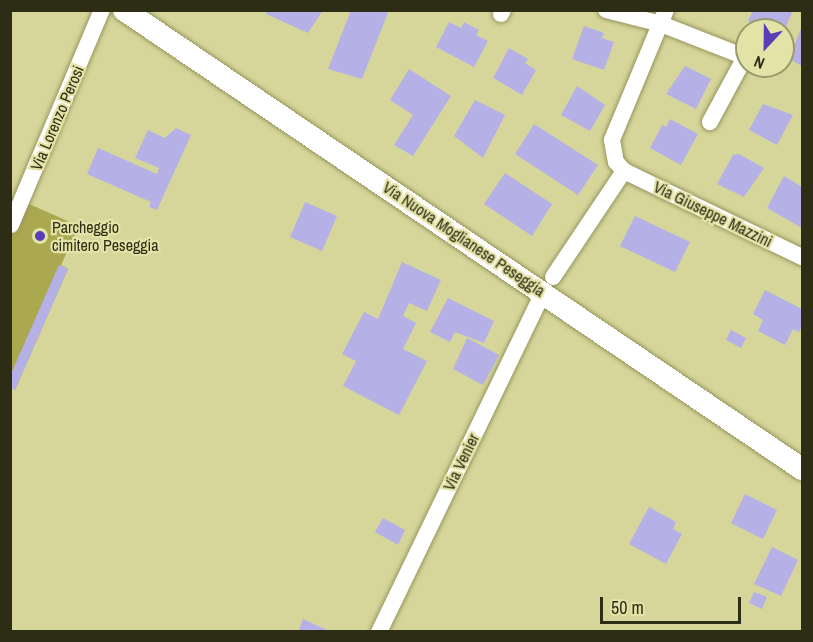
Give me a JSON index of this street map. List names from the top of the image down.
{
  "streets": {
    "main road": ["Via Nuova Moglianese Peseggia"],
    "street": ["Via Lorenzo Perosi", "Via Giuseppe Mazzini", "Via Venier"]
  },
  "crossings": [
    ["Via Nuova Moglianese Peseggia", "Via Venier"]
  ],
  "places": ["Parcheggio cimitero Peseggia"],
  "scale_bar": "50 m",
  "north": "bottom"
}
